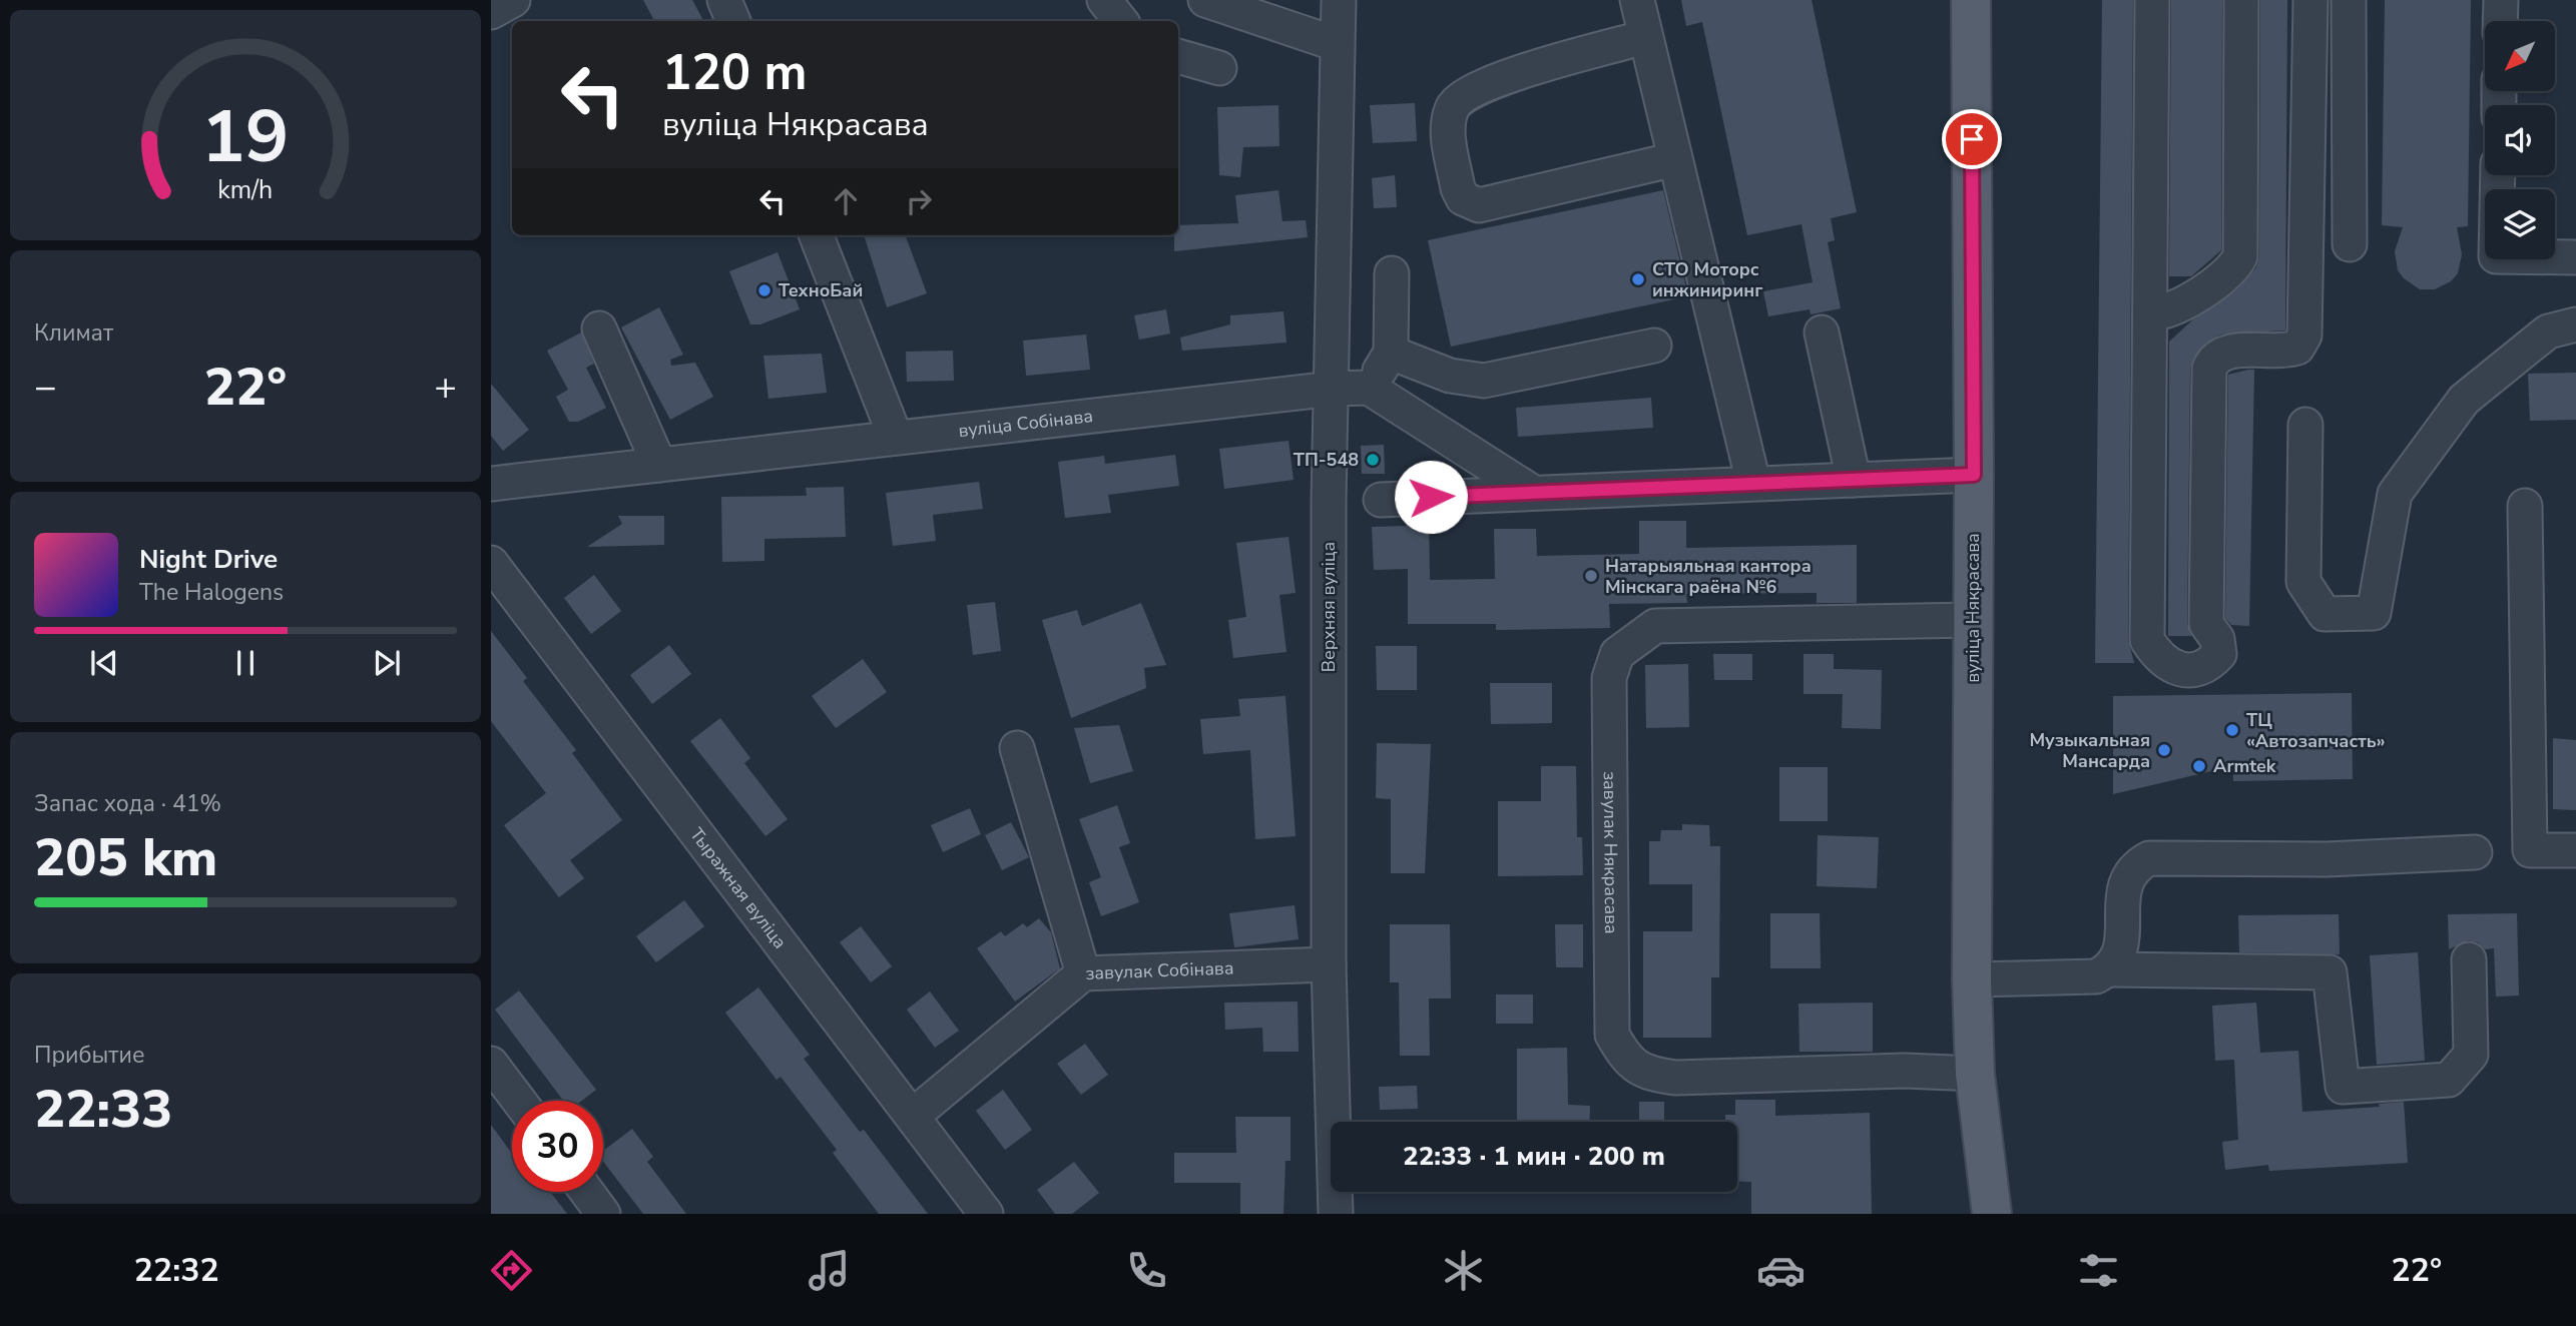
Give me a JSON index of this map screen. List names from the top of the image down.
{
  "streets": {
    "main road": ["вуліца Някрасава"],
    "street": [
      "вуліца Собінава",
      "Верхняя вуліца",
      "завулак Някрасава",
      "Тыражная вуліца",
      "завулак Собінава"
    ]
  },
  "crossings": [
    ["вуліца Собінава", "Верхняя вуліца"],
    ["Верхняя вуліца", "завулак Собінава"],
    ["вуліца Някрасава", "завулак Някрасава"],
    ["Тыражная вуліца", "завулак Собінава"]
  ],
  "places": [
    "СТО Моторс инжиниринг",
    "ТехноБай",
    "ТП-548",
    "Натарыяльная кантора Мінскага раёна №6",
    "ТЦ «Автозапчасть»",
    "Музыкальная Мансарда",
    "Armtek"
  ],
  "north": "bottom left",
  "page": {
    "turn": ["120 m", "вуліца Някрасава"],
    "tile": [
      "Климат",
      ["Запас хода · 41%", "205 km"],
      ["Прибытие", "22:33"]
    ],
    "heat": ["−", "22°", "+"],
    "song": ["Night Drive", "The Halogens"],
    "limit": "30",
    "trip": "22:33 · 1 мин · 200 m",
    "tabs": ["22:32", "22°"],
    "gauge": ["19", "km/h"]
  }
}
